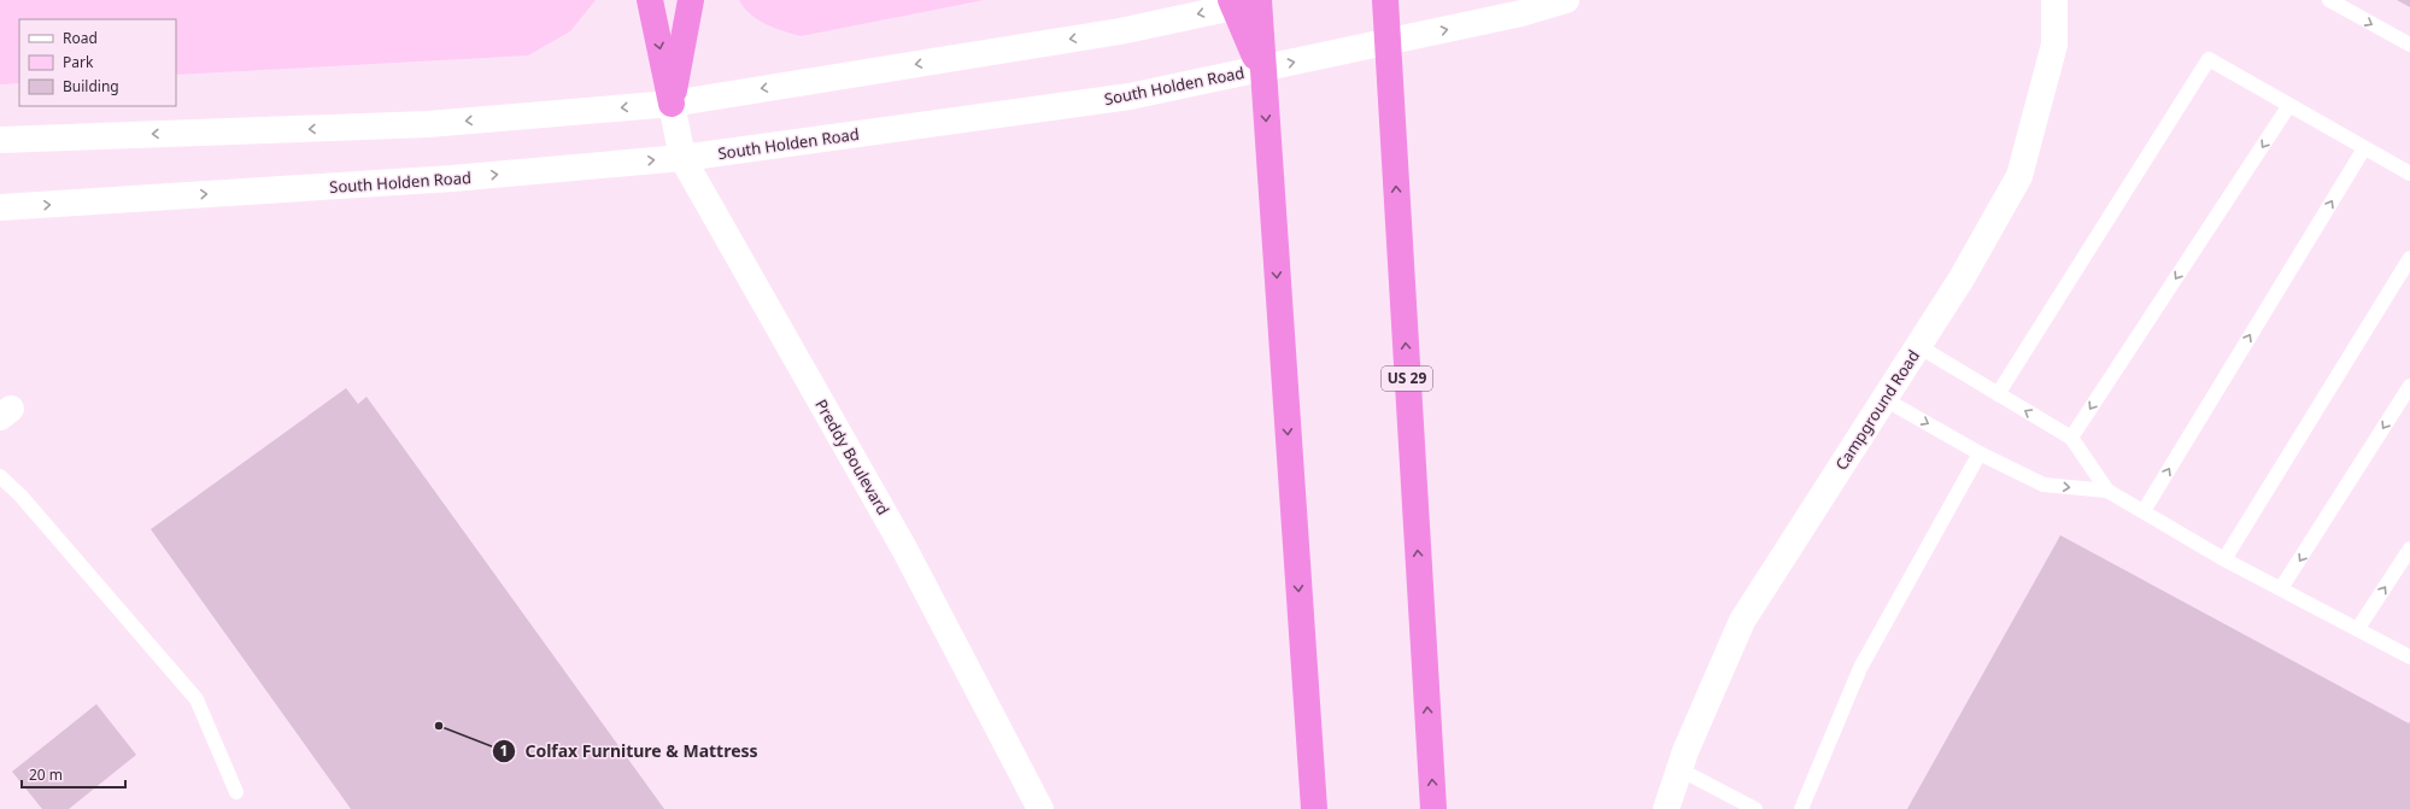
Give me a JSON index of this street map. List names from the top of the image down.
{
  "streets": {
    "highway": ["US 29"],
    "main road": ["South Holden Road", "Campground Road", "Preddy Boulevard"]
  },
  "crossings": [
    ["South Holden Road", "Preddy Boulevard"]
  ],
  "places": ["Colfax Furniture & Mattress"],
  "legend": ["Road", "Park", "Building"],
  "scale_bar": "20 m"
}
